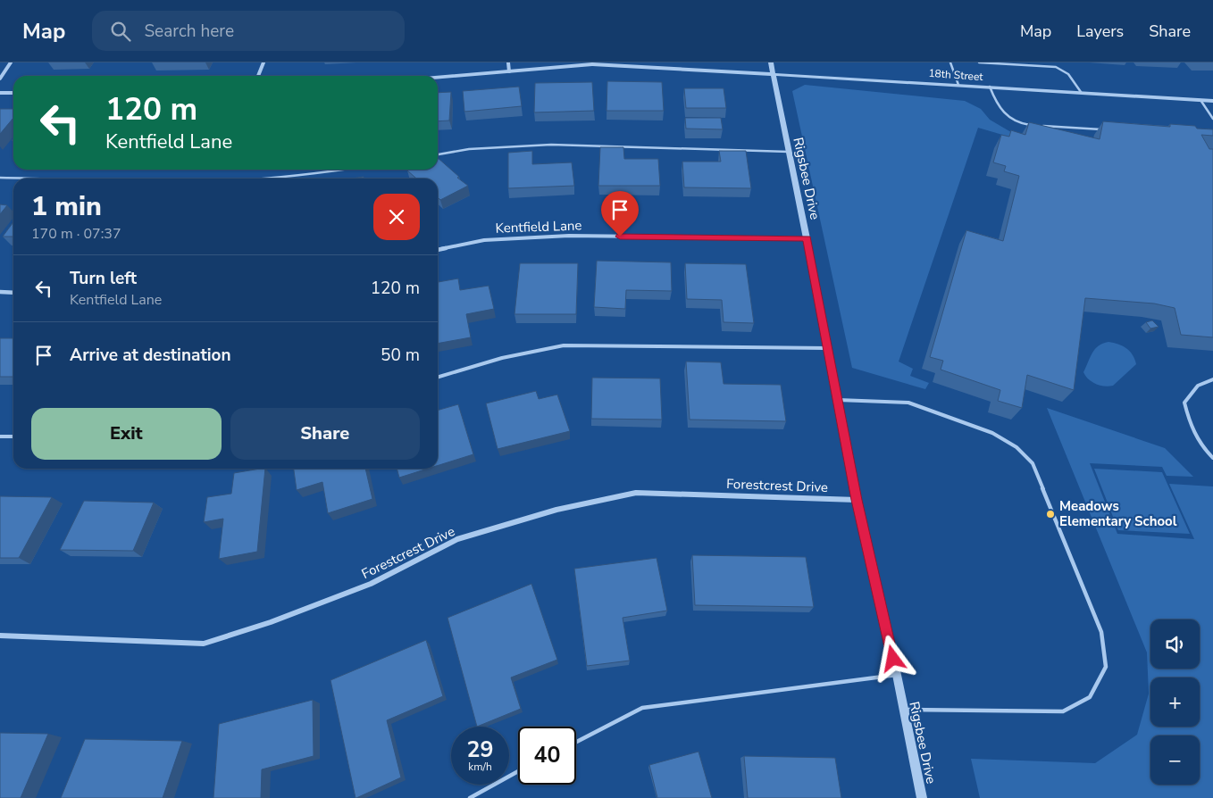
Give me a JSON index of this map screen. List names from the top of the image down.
{
  "streets": {
    "street": [
      "18th Street",
      "Rigsbee Drive",
      "Kentfield Lane",
      "Forestcrest Drive"
    ]
  },
  "crossings": [
    ["18th Street", "Rigsbee Drive"],
    ["Rigsbee Drive", "Kentfield Lane"],
    ["Rigsbee Drive", "Forestcrest Drive"]
  ],
  "places": ["Meadows Elementary School"],
  "page": {
    "header": "Map",
    "search": "Search here",
    "nav": ["Map", "Layers", "Share"],
    "turn": ["120 m", "Kentfield Lane"],
    "heading": ["1 min", "170 m · 07:37"],
    "list": [
      {
        "name": "Turn left",
        "note": "Kentfield Lane",
        "value": "120 m"
      },
      {
        "name": "Arrive at destination",
        "value": "50 m"
      }
    ],
    "buttons": ["Exit", "Share"],
    "map_buttons": ["+", "−"],
    "speed": "29 km/h",
    "limit": "40"
  }
}
